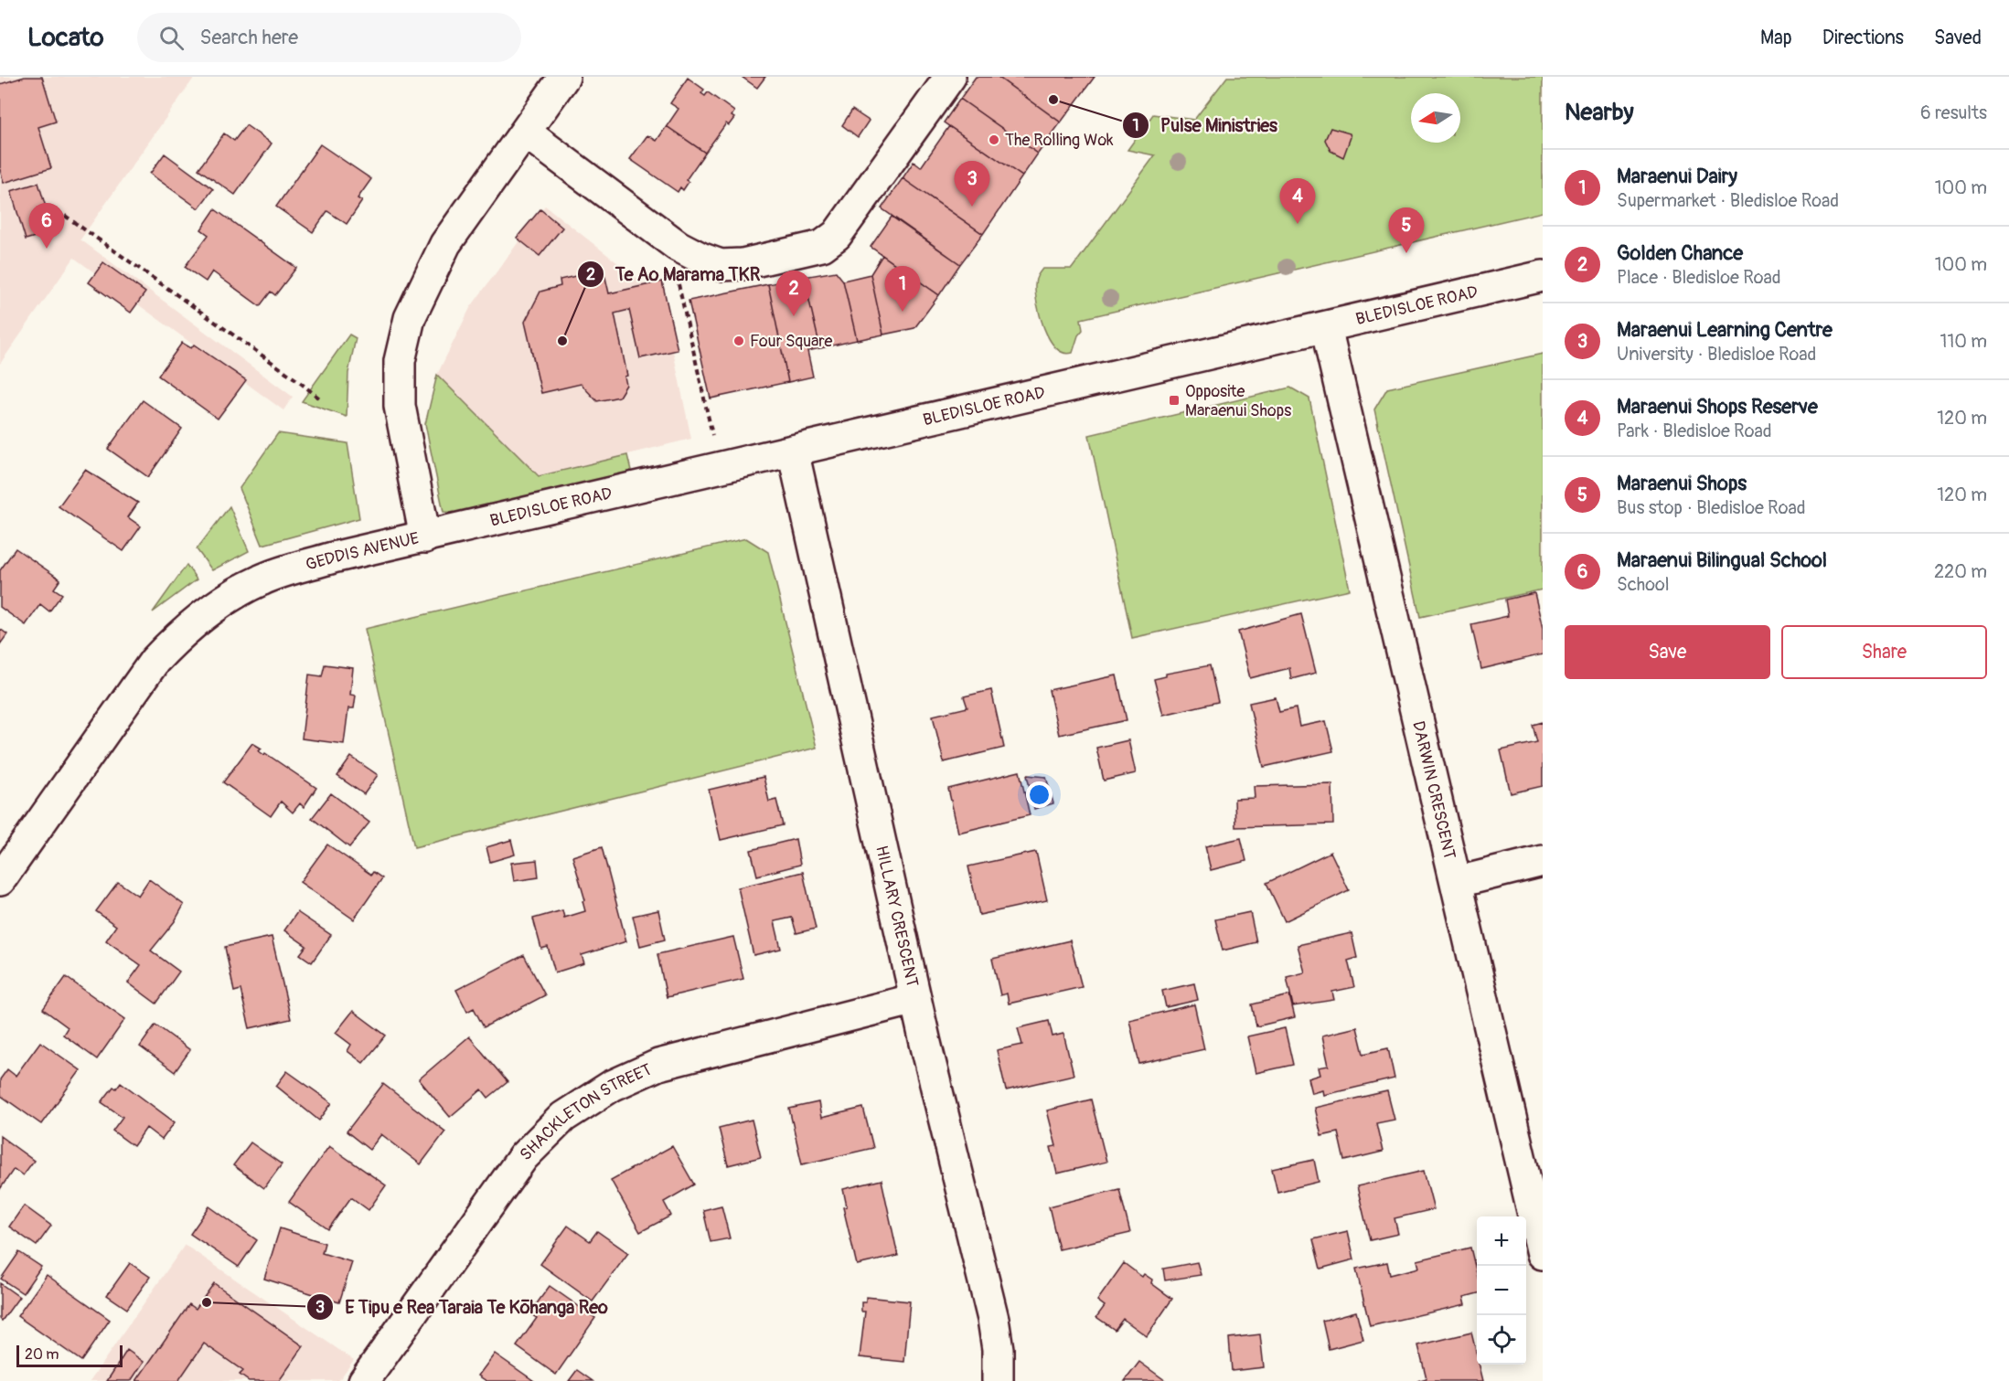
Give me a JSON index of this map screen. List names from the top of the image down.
{
  "streets": {
    "street": [
      "BLEDISLOE ROAD",
      "GEDDIS AVENUE",
      "DARWIN CRESCENT",
      "HILLARY CRESCENT",
      "SHACKLETON STREET"
    ]
  },
  "crossings": [
    ["BLEDISLOE ROAD", "GEDDIS AVENUE"],
    ["BLEDISLOE ROAD", "DARWIN CRESCENT"],
    ["BLEDISLOE ROAD", "HILLARY CRESCENT"],
    ["HILLARY CRESCENT", "SHACKLETON STREET"]
  ],
  "places": {
    "other": [
      "Pulse Ministries",
      "The Rolling Wok",
      "Te Ao Marama TKR",
      "Four Square",
      "E Tipu e Rea Taraia Te Kōhanga Reo"
    ],
    "transit": ["Opposite Maraenui Shops"]
  },
  "scale_bar": "20 m",
  "north": "left",
  "page": {
    "header": "Locato",
    "search": "Search here",
    "nav": ["Map", "Directions", "Saved"],
    "heading": ["Nearby", "6 results"],
    "list": [
      {
        "mark": "1",
        "name": "Maraenui Dairy",
        "note": "Supermarket · Bledisloe Road",
        "value": "100 m"
      },
      {
        "mark": "2",
        "name": "Golden Chance",
        "note": "Place · Bledisloe Road",
        "value": "100 m"
      },
      {
        "mark": "3",
        "name": "Maraenui Learning Centre",
        "note": "University · Bledisloe Road",
        "value": "110 m"
      },
      {
        "mark": "4",
        "name": "Maraenui Shops Reserve",
        "note": "Park · Bledisloe Road",
        "value": "120 m"
      },
      {
        "mark": "5",
        "name": "Maraenui Shops",
        "note": "Bus stop · Bledisloe Road",
        "value": "120 m"
      },
      {
        "mark": "6",
        "name": "Maraenui Bilingual School",
        "note": "School",
        "value": "220 m"
      }
    ],
    "pins": [
      "3",
      "4",
      "6",
      "5",
      "1",
      "2"
    ],
    "buttons": ["Save", "Share"],
    "map_buttons": ["+", "−"],
    "scale": "20 m"
  }
}
